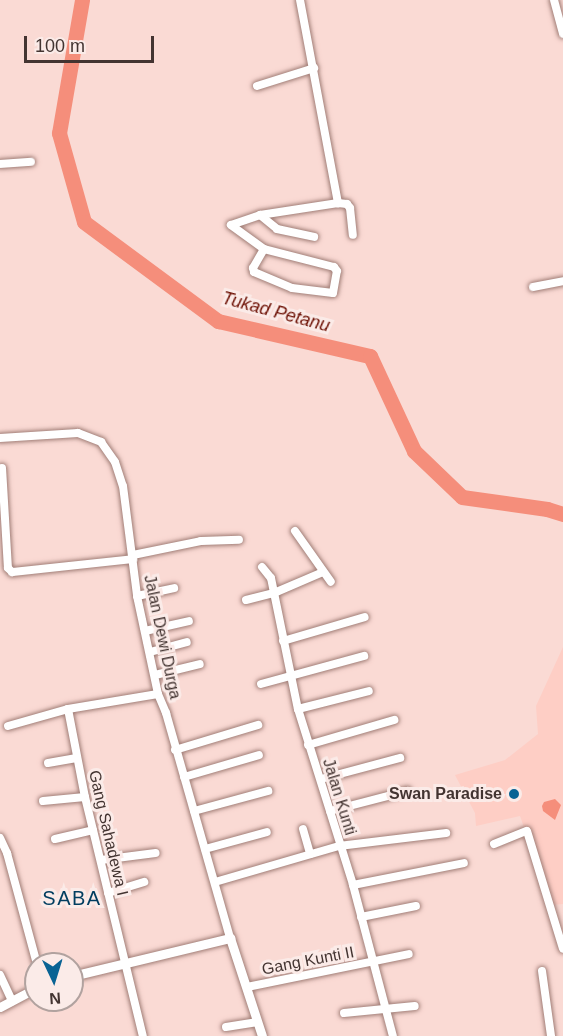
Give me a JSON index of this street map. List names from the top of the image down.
{
  "streets": {
    "street": [
      "Jalan Dewi Durga",
      "Jalan Kunti",
      "Gang Sahadewa I",
      "Gang Kunti II"
    ]
  },
  "crossings": [
    ["Jalan Kunti", "Gang Kunti II"]
  ],
  "districts": ["SABA"],
  "water": ["Tukad Petanu"],
  "places": ["Swan Paradise"],
  "scale_bar": "100 m",
  "north": "bottom"
}
